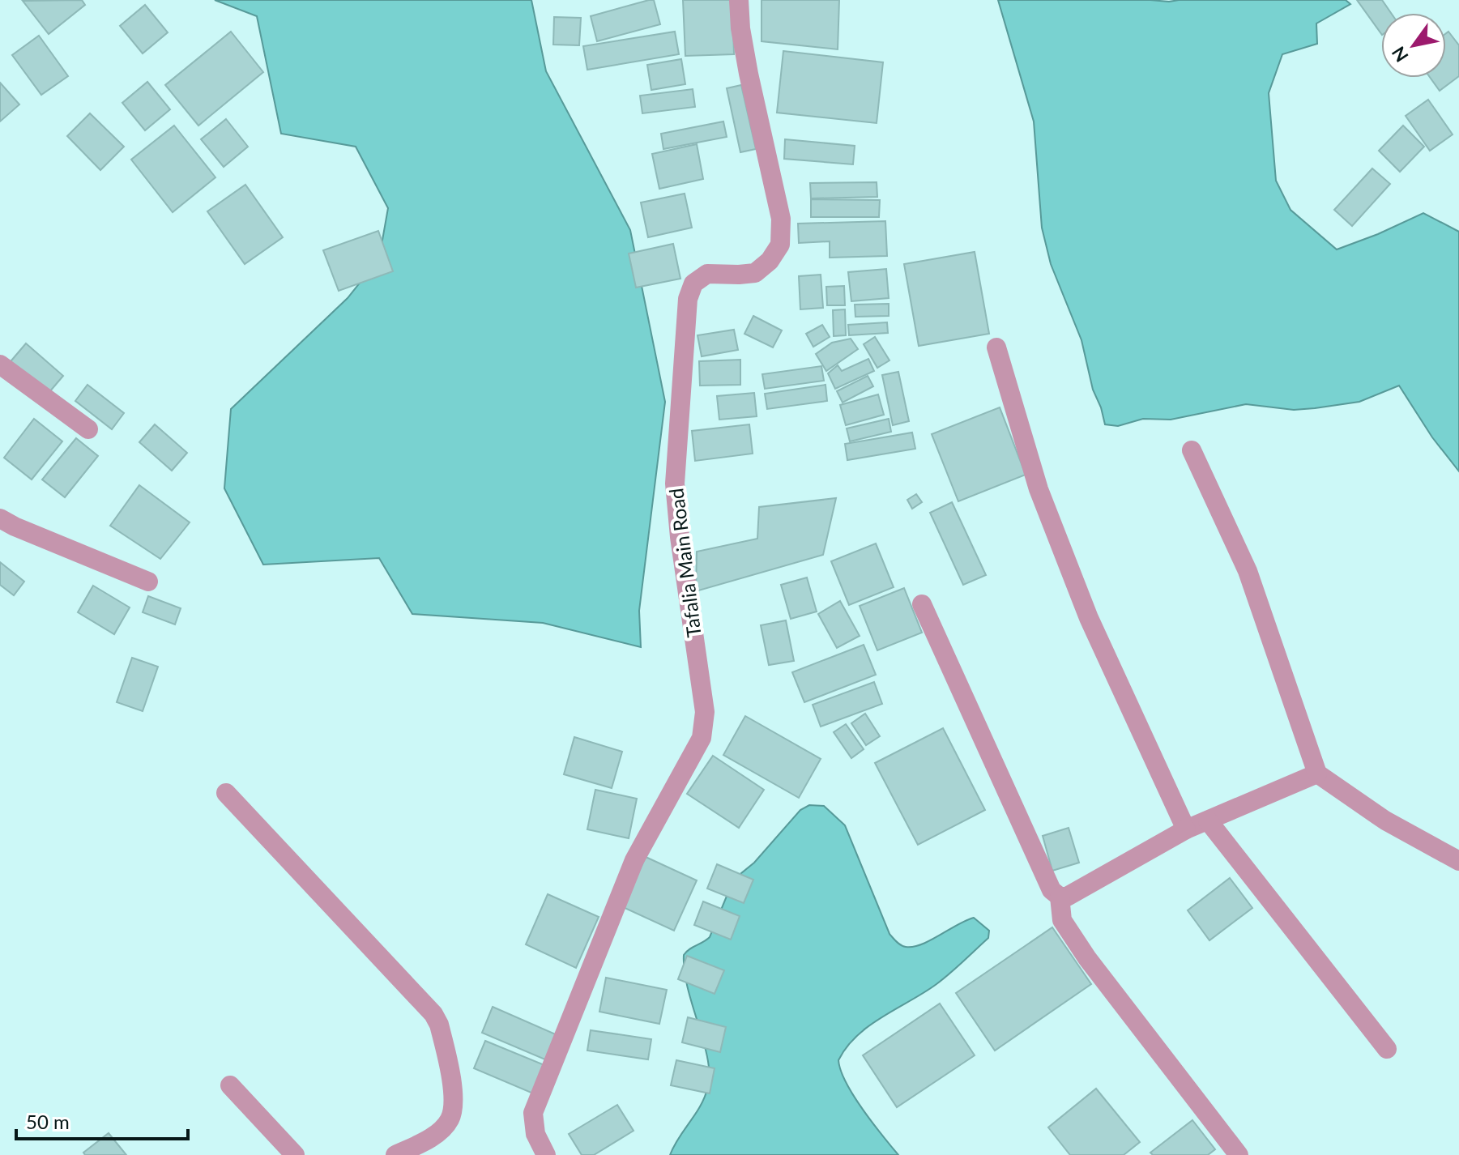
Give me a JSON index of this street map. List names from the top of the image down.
{
  "streets": {
    "street": ["Tafalia Main Road"]
  },
  "scale_bar": "50 m",
  "north": "bottom left"
}
